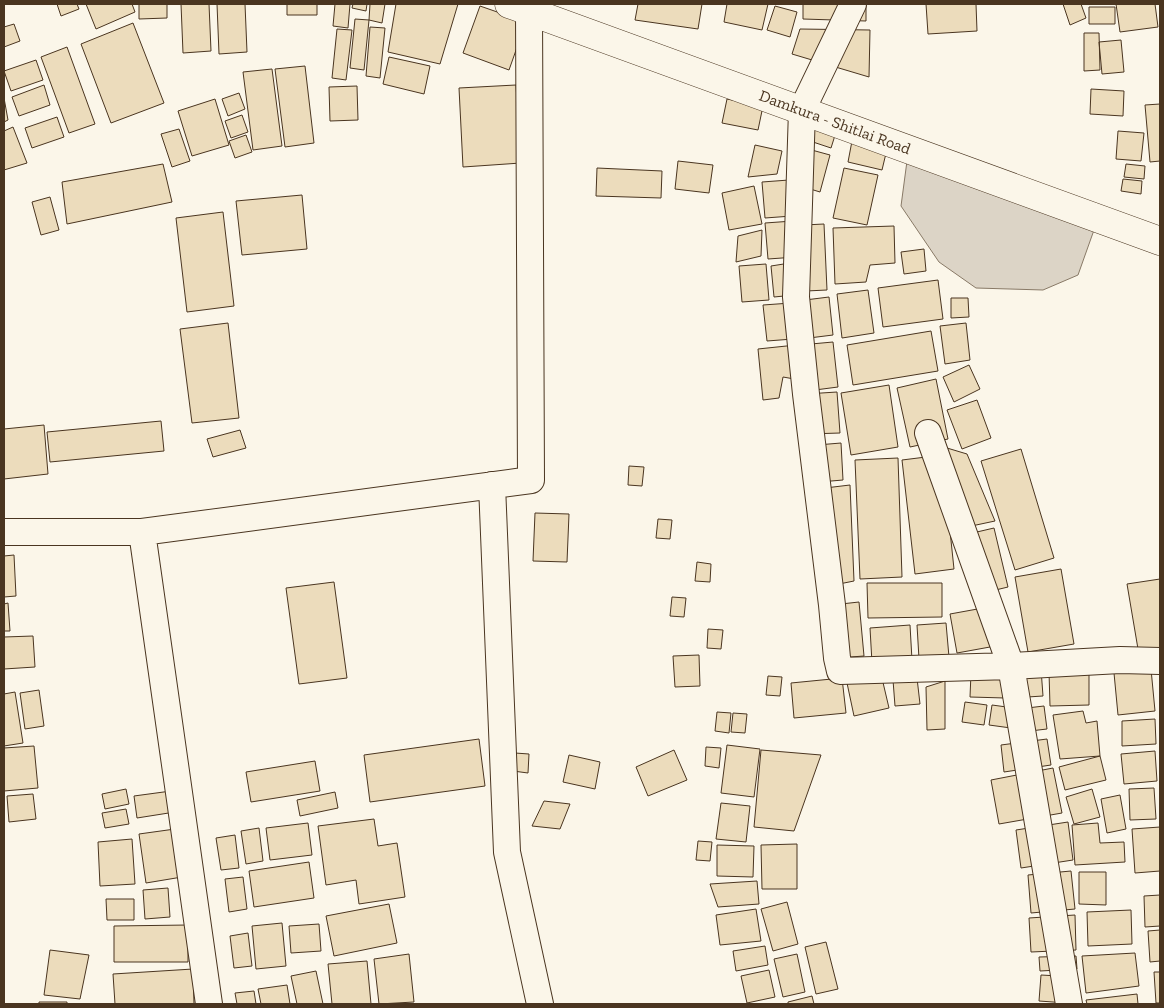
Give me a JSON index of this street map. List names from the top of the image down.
{
  "streets": {
    "street": ["Damkura - Shitlai Road"]
  }
}
